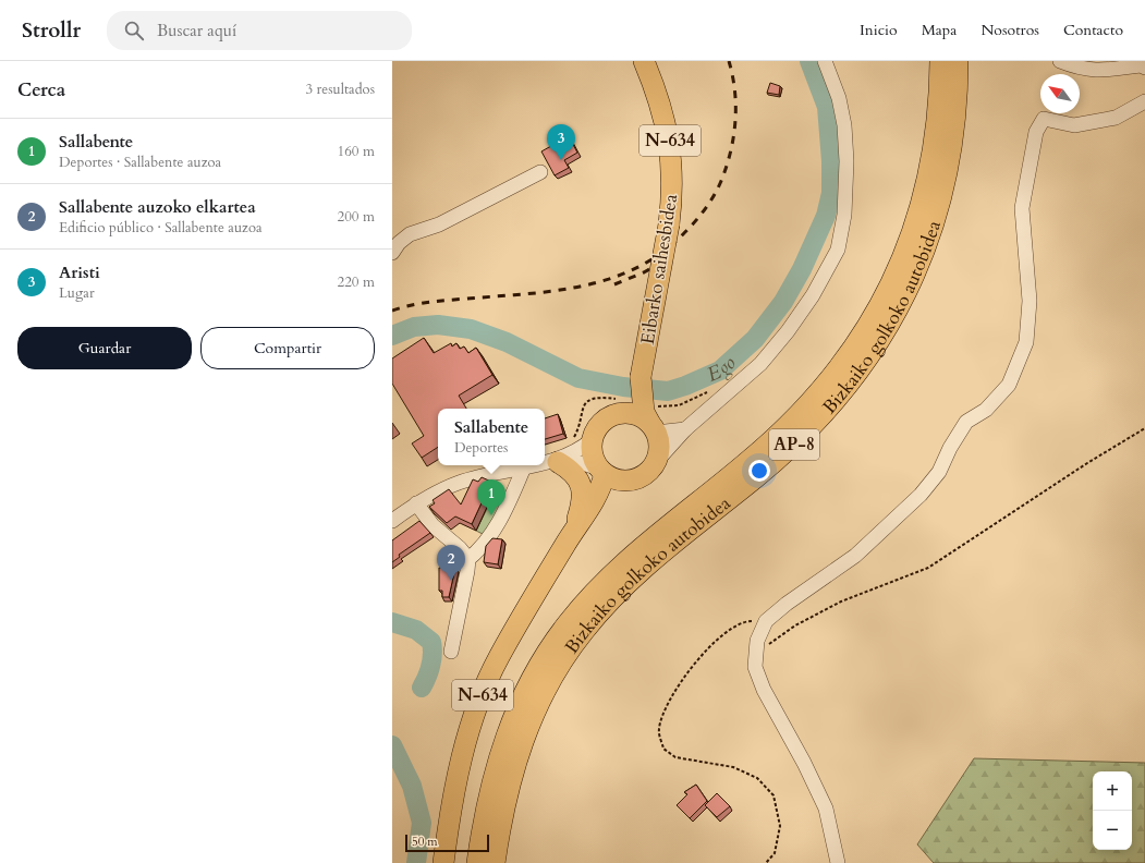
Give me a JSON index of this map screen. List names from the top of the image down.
{
  "streets": {
    "highway": [
      "N-634",
      "Eibarko saihesbidea",
      "Bizkaiko golkoko autobidea",
      "AP-8"
    ]
  },
  "crossings": [
    ["N-634", "Eibarko saihesbidea"],
    ["Bizkaiko golkoko autobidea", "AP-8"]
  ],
  "water": ["Ego"],
  "scale_bar": "50 m",
  "north": "top left",
  "page": {
    "header": "Strollr",
    "search": "Buscar aquí",
    "nav": [
      "Inicio",
      "Mapa",
      "Nosotros",
      "Contacto"
    ],
    "heading": ["Cerca", "3 resultados"],
    "list": [
      {
        "mark": "1",
        "name": "Sallabente",
        "note": "Deportes · Sallabente auzoa",
        "value": "160 m"
      },
      {
        "mark": "2",
        "name": "Sallabente auzoko elkartea",
        "note": "Edificio público · Sallabente auzoa",
        "value": "200 m"
      },
      {
        "mark": "3",
        "name": "Aristi",
        "note": "Lugar",
        "value": "220 m"
      }
    ],
    "pins": ["3", "1", "2"],
    "buttons": ["Guardar", "Compartir"],
    "popup": ["Sallabente", "Deportes"],
    "map_buttons": ["+", "−"],
    "scale": "50 m"
  }
}
